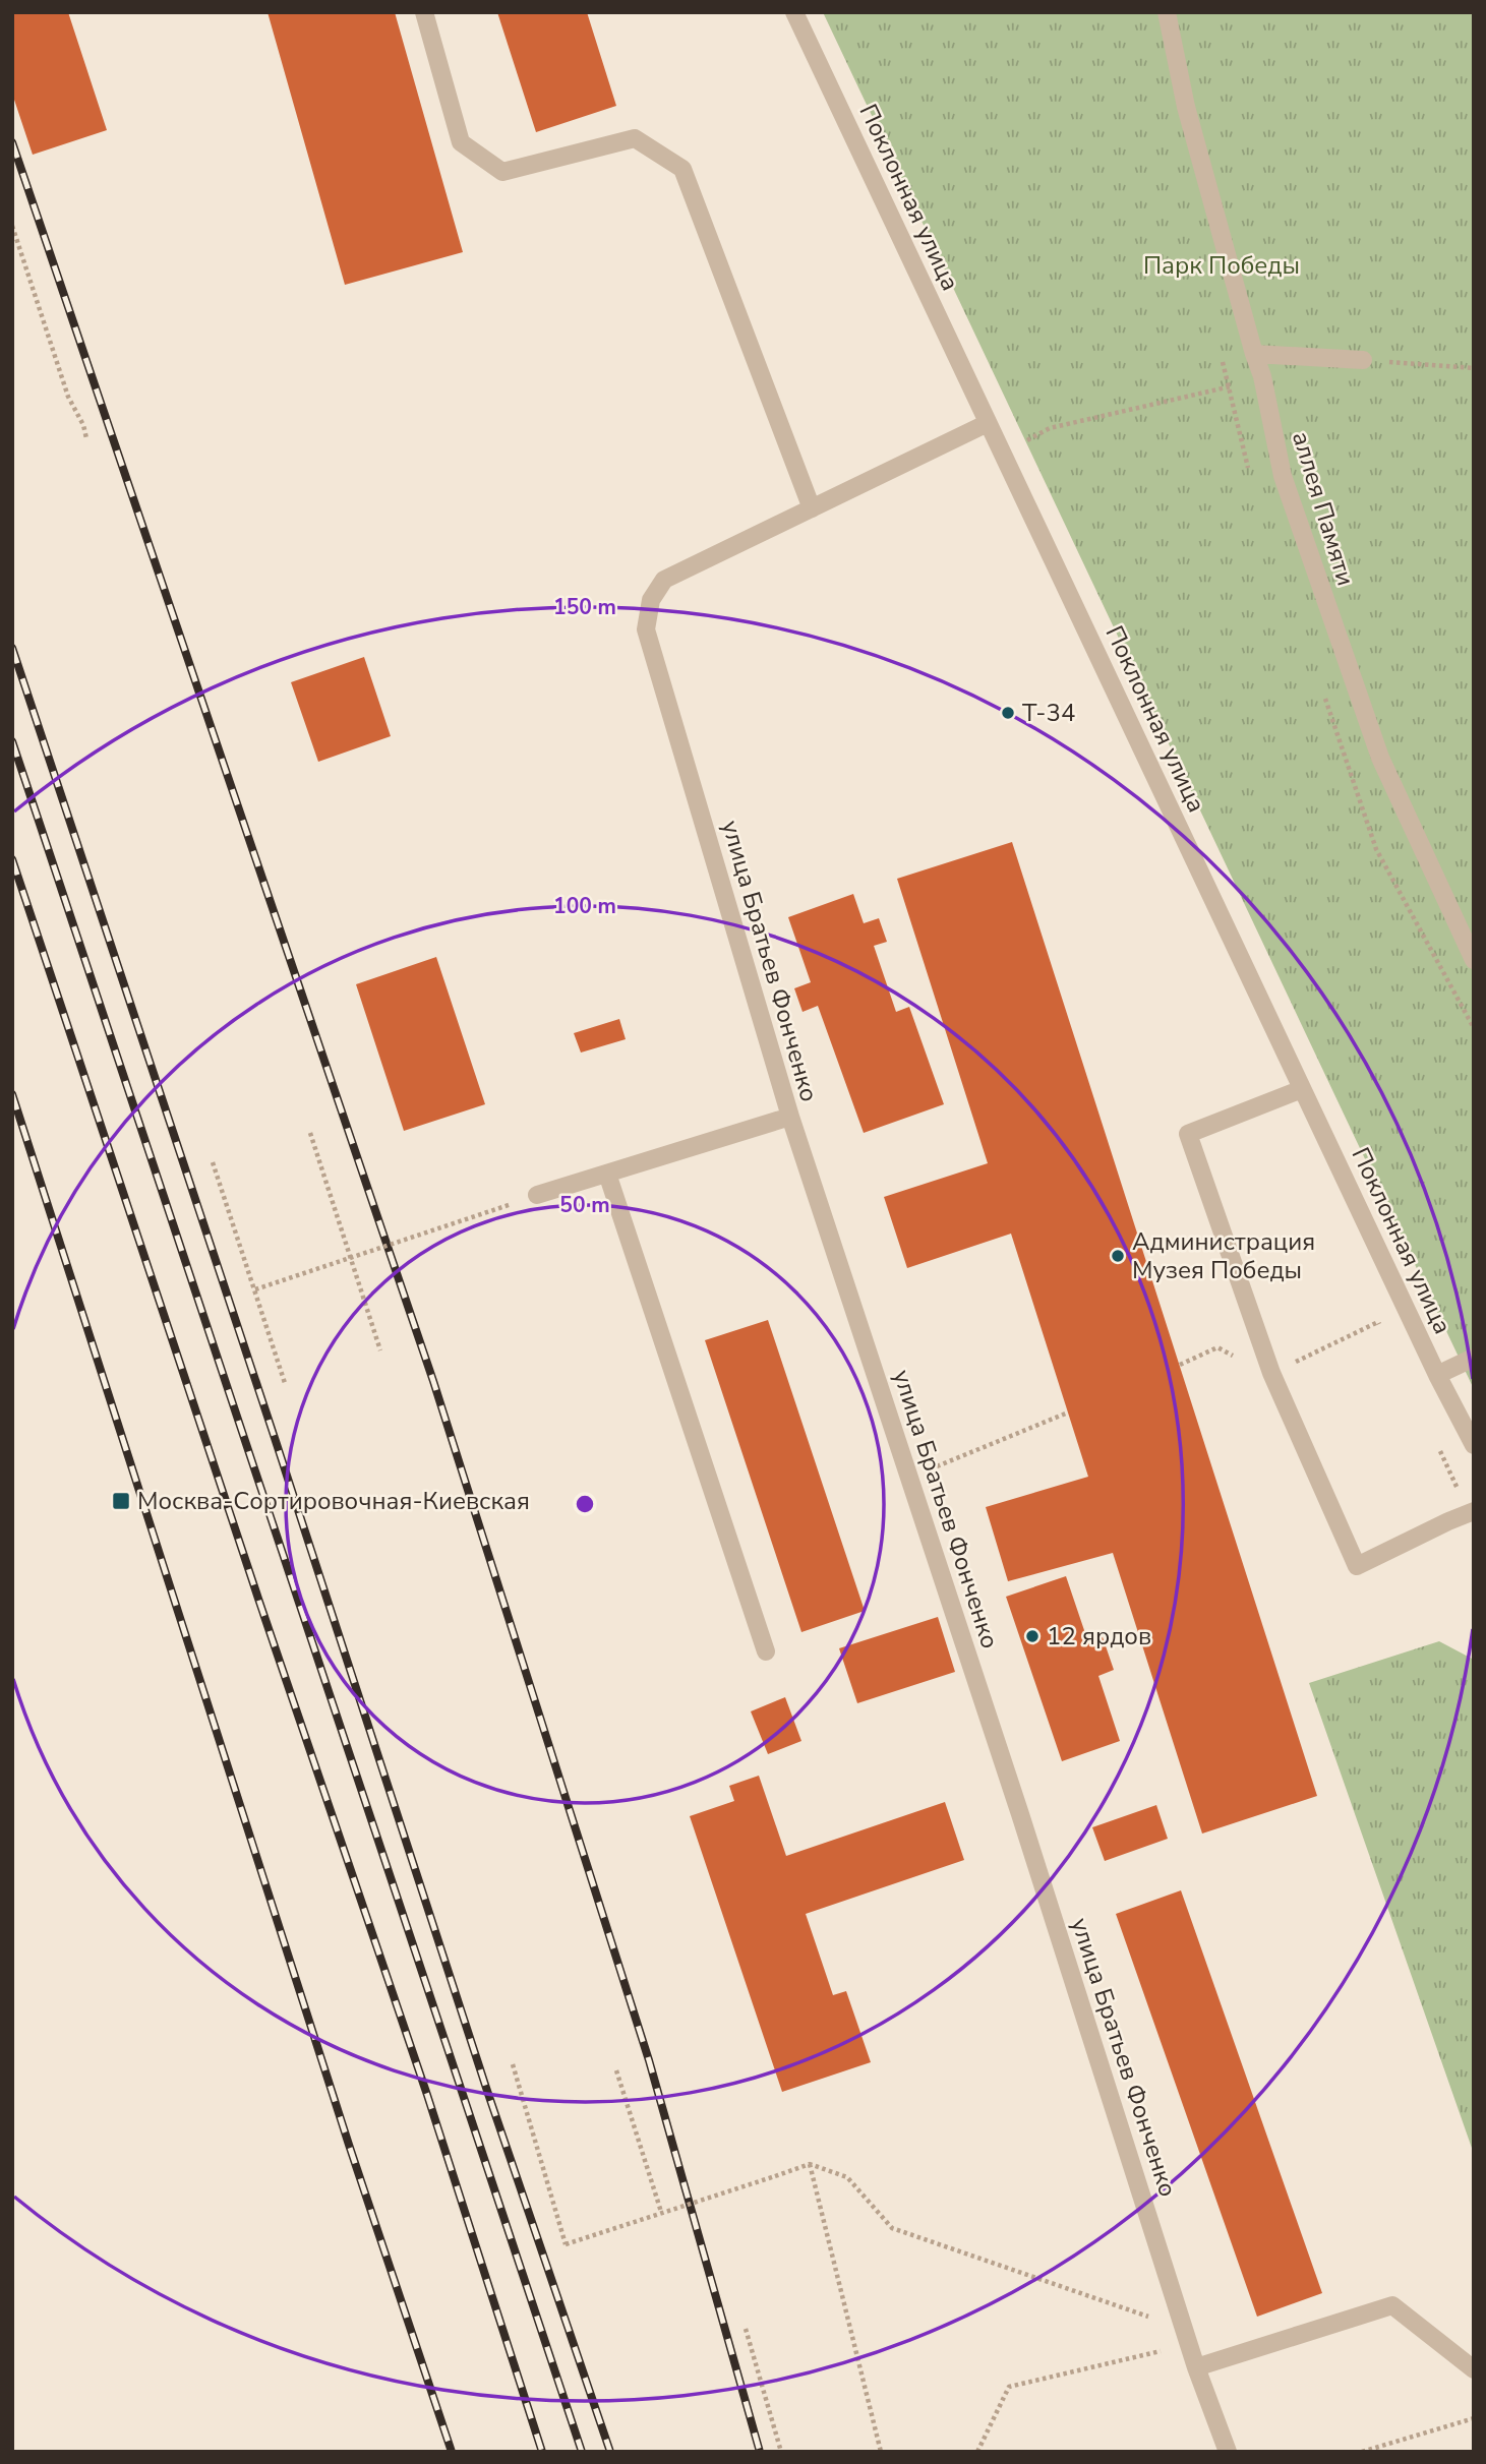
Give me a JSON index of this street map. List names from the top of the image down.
{
  "streets": {
    "street": ["Поклонная улица", "аллея Памяти", "улица Братьев Фонченко"]
  },
  "parks": ["Парк Победы"],
  "places": {
    "other": ["Т-34", "Администрация Музея Победы", "12 ярдов"],
    "transit": ["Москва-Сортировочная-Киевская"]
  },
  "rings": ["150 m", "100 m", "50 m"]
}
